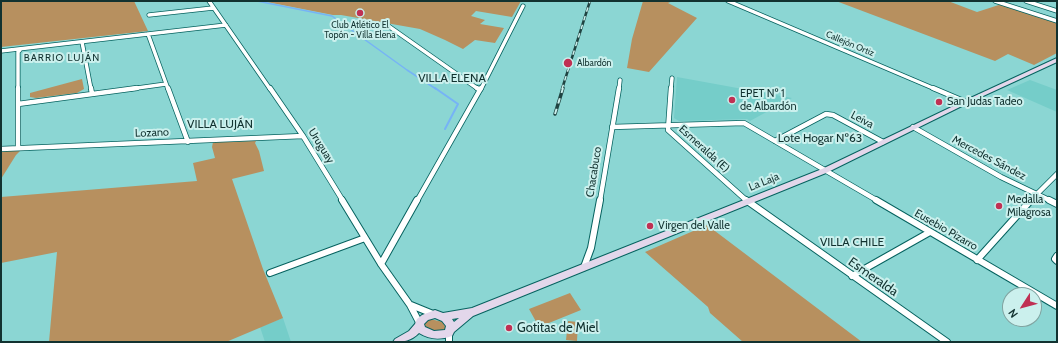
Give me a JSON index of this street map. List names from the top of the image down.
{
  "streets": {
    "main road": ["La Laja"],
    "street": [
      "Callejón Ortiz",
      "Leiva",
      "Lozano",
      "Uruguay",
      "Esmeralda (E)",
      "Mercedes Sández",
      "Chacabuco",
      "Eusebio Pizarro",
      "Esmeralda"
    ]
  },
  "crossings": [
    ["Callejón Ortiz", "La Laja"],
    ["Leiva", "La Laja"],
    ["Leiva", "Eusebio Pizarro"],
    ["Lozano", "Uruguay"],
    ["Uruguay", "La Laja"],
    ["Esmeralda (E)", "La Laja"],
    ["Esmeralda (E)", "Eusebio Pizarro"],
    ["Esmeralda (E)", "Esmeralda"],
    ["Mercedes Sández", "La Laja"],
    ["Chacabuco", "La Laja"],
    ["La Laja", "Eusebio Pizarro"],
    ["La Laja", "Esmeralda"]
  ],
  "districts": [
    "BARRIO LUJÁN",
    "VILLA ELENA",
    "VILLA LUJÁN",
    "Lote Hogar Nº63",
    "VILLA CHILE"
  ],
  "places": [
    "Club Atlético El Topón - Villa Elena",
    "Albardón",
    "EPET Nº 1 de Albardón",
    "San Judas Tadeo",
    "Medalla Milagrosa",
    "Virgen del Valle",
    "Gotitas de Miel"
  ],
  "north": "bottom left"
}
